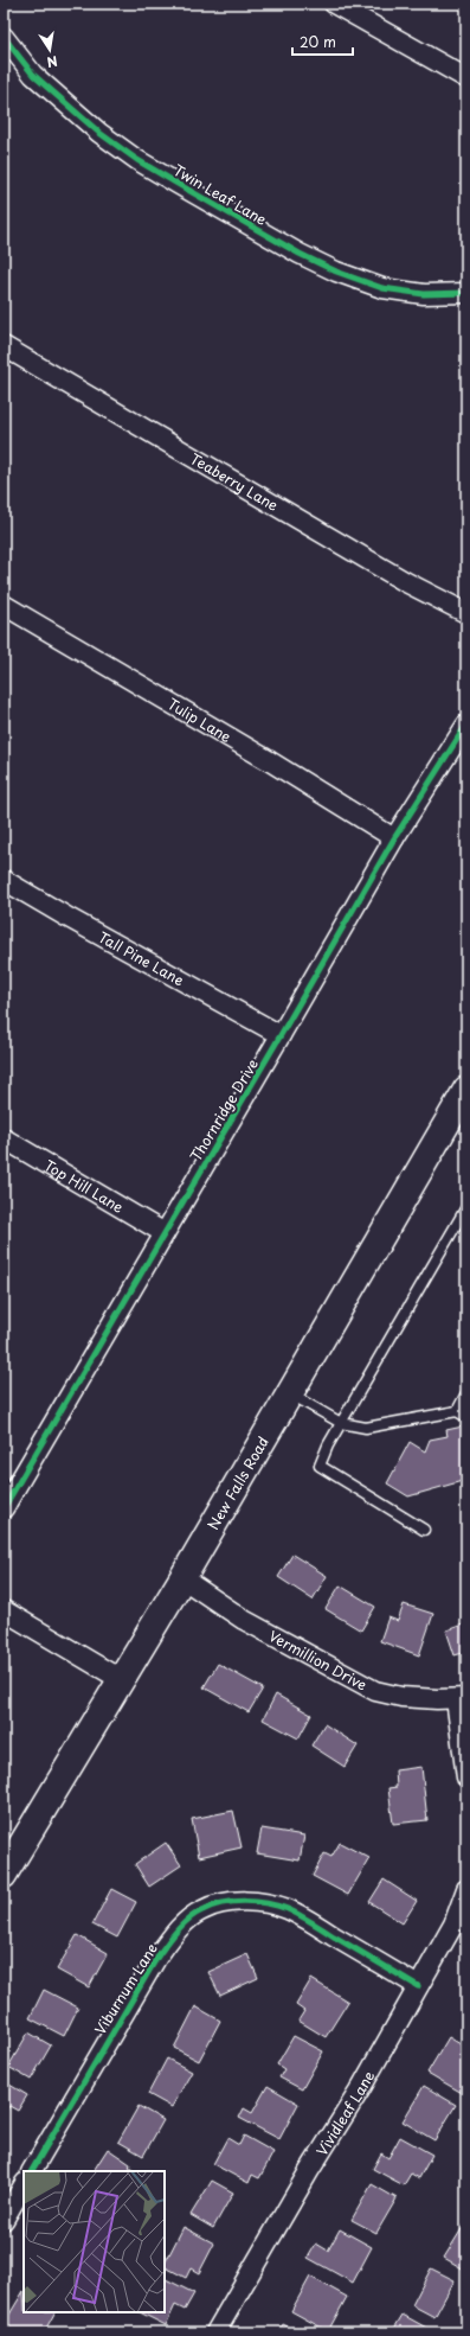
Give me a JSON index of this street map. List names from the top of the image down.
{
  "streets": {
    "main road": ["New Falls Road"],
    "street": [
      "Twin Leaf Lane",
      "Teaberry Lane",
      "Tulip Lane",
      "Tall Pine Lane",
      "Thornridge Drive",
      "Top Hill Lane",
      "Vermillion Drive",
      "Viburnum Lane",
      "Vividleaf Lane"
    ]
  },
  "crossings": [
    ["Tulip Lane", "Thornridge Drive"],
    ["Tall Pine Lane", "Thornridge Drive"],
    ["Thornridge Drive", "Top Hill Lane"],
    ["New Falls Road", "Vermillion Drive"],
    ["Viburnum Lane", "Vividleaf Lane"]
  ],
  "scale_bar": "20 m",
  "north": "bottom"
}
